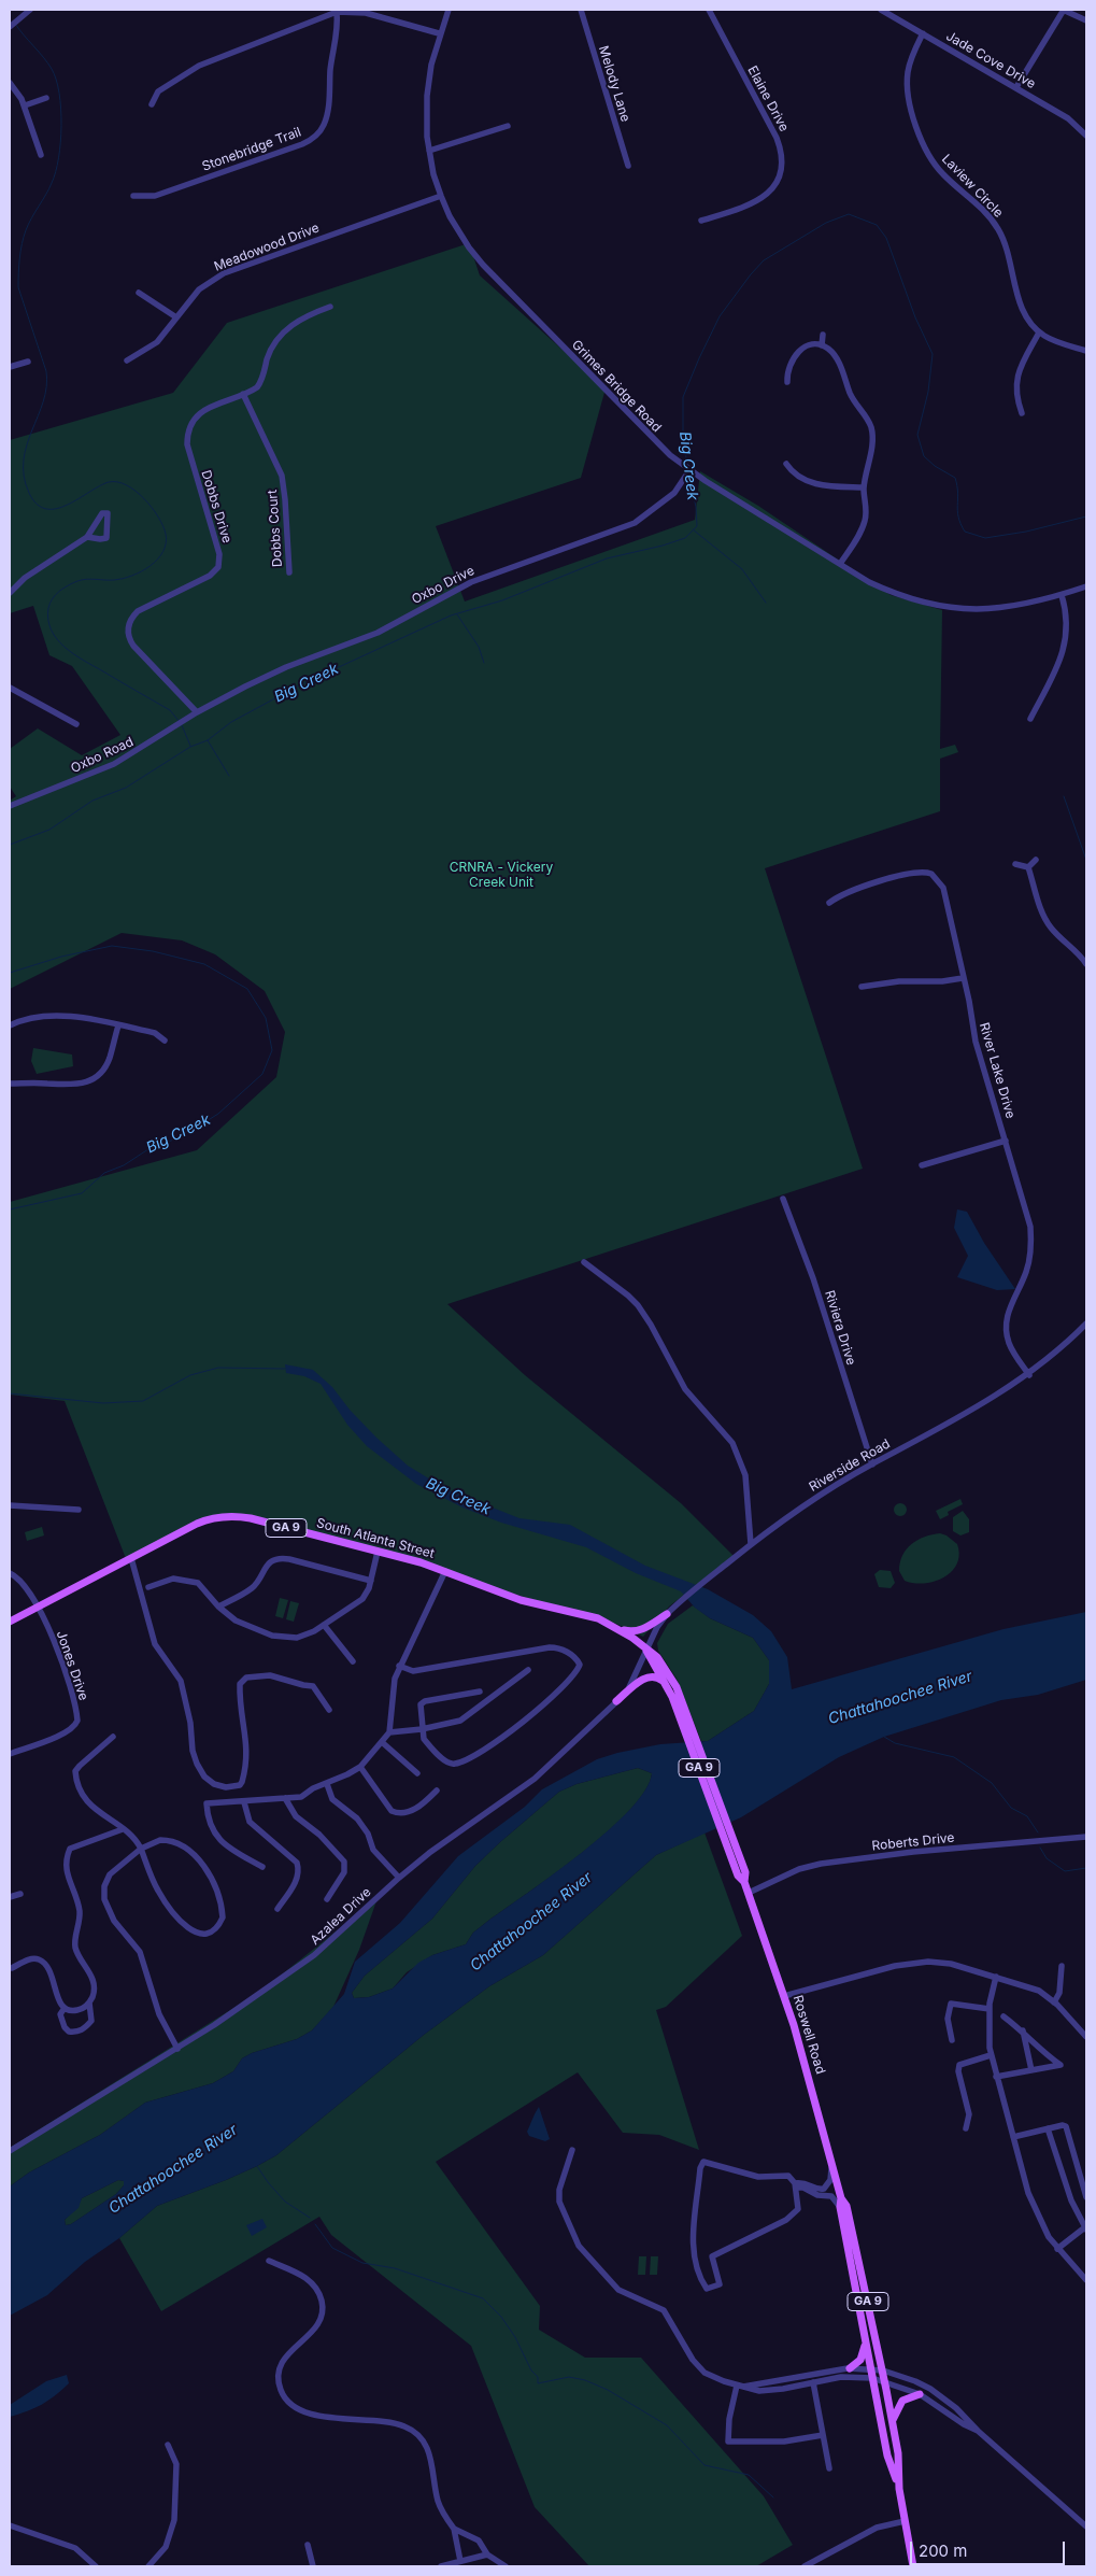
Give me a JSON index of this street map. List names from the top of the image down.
{
  "streets": {
    "main road": ["GA 9", "South Atlanta Street", "Roswell Road"],
    "street": [
      "Jade Cove Drive",
      "Melody Lane",
      "Elaine Drive",
      "Stonebridge Trail",
      "Laview Circle",
      "Meadowood Drive",
      "Grimes Bridge Road",
      "Dobbs Drive",
      "Dobbs Court",
      "Oxbo Drive",
      "Oxbo Road",
      "River Lake Drive",
      "Riviera Drive",
      "Riverside Road",
      "Jones Drive",
      "Roberts Drive",
      "Azalea Drive"
    ]
  },
  "crossings": [
    ["Jade Cove Drive", "Laview Circle"],
    ["Meadowood Drive", "Grimes Bridge Road"],
    ["Grimes Bridge Road", "Oxbo Drive"],
    ["Dobbs Drive", "Dobbs Court"],
    ["Dobbs Drive", "Oxbo Drive"],
    ["Dobbs Drive", "Oxbo Road"],
    ["Oxbo Drive", "Oxbo Road"],
    ["River Lake Drive", "Riverside Road"],
    ["Riviera Drive", "Riverside Road"],
    ["Riverside Road", "South Atlanta Street"],
    ["Riverside Road", "Azalea Drive"],
    ["South Atlanta Street", "Jones Drive"],
    ["South Atlanta Street", "Azalea Drive"],
    ["South Atlanta Street", "Roswell Road"],
    ["Roberts Drive", "Roswell Road"]
  ],
  "water": ["Big Creek", "Chattahoochee River"],
  "parks": ["CRNRA - Vickery Creek Unit"],
  "scale_bar": "200 m"
}
